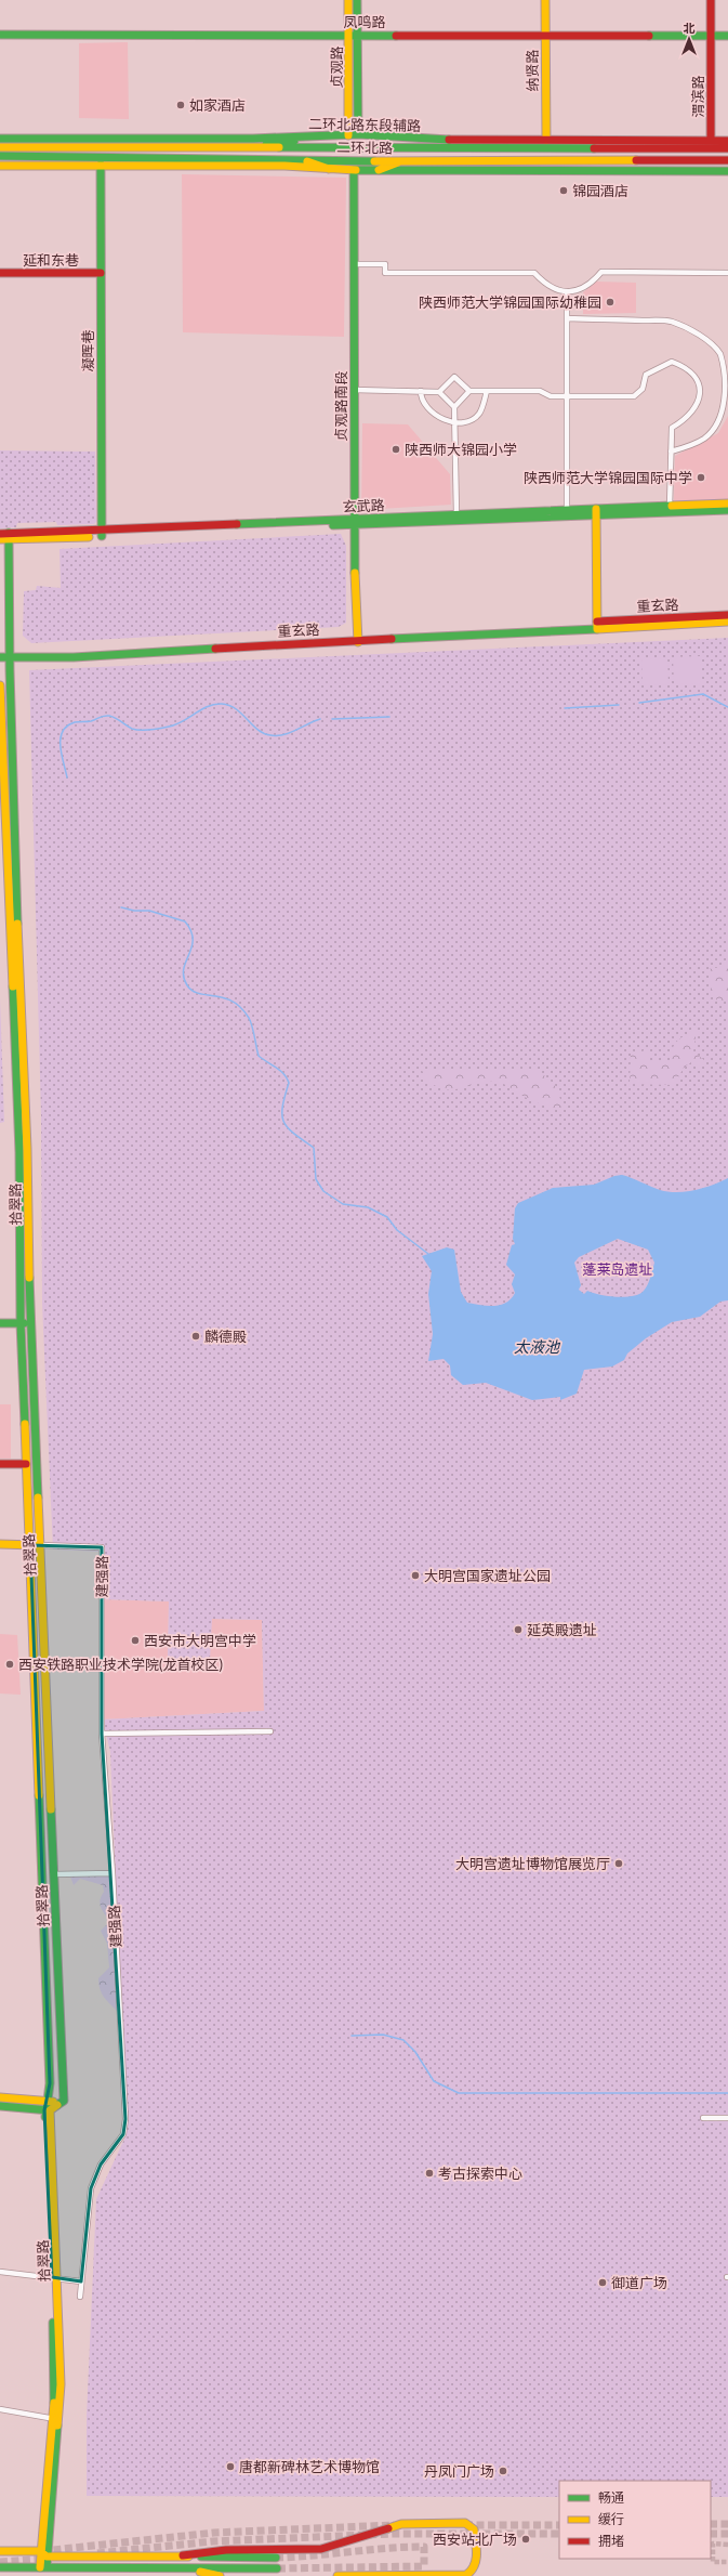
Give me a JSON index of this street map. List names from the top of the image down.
{
  "streets": {
    "main road": [
      "凤鸣路",
      "贞观路",
      "纳贤路",
      "渭滨路",
      "二环北路东段辅路",
      "二环北路",
      "延和东巷",
      "凝晖巷",
      "贞观路南段",
      "玄武路",
      "重玄路",
      "拾翠路"
    ],
    "street": ["建强路"]
  },
  "crossings": [
    ["凤鸣路", "贞观路"],
    ["凤鸣路", "纳贤路"],
    ["凤鸣路", "渭滨路"],
    ["贞观路", "二环北路东段辅路"],
    ["纳贤路", "二环北路东段辅路"],
    ["渭滨路", "二环北路东段辅路"],
    ["延和东巷", "凝晖巷"],
    ["凝晖巷", "玄武路"],
    ["贞观路南段", "玄武路"],
    ["贞观路南段", "重玄路"],
    ["玄武路", "拾翠路"],
    ["重玄路", "拾翠路"],
    ["拾翠路", "建强路"]
  ],
  "water": ["太液池"],
  "parks": ["蓬莱岛遗址"],
  "places": [
    "如家酒店",
    "锦园酒店",
    "陕西师范大学锦园国际幼稚园",
    "陕西师大锦园小学",
    "陕西师范大学锦园国际中学",
    "麟德殿",
    "大明宫国家遗址公园",
    "延英殿遗址",
    "西安市大明宫中学",
    "西安铁路职业技术学院(龙首校区)",
    "大明宫遗址博物馆展览厅",
    "考古探索中心",
    "御道广场",
    "唐都新碑林艺术博物馆",
    "丹凤门广场",
    "西安站北广场"
  ],
  "legend": ["畅通", "缓行", "拥堵"],
  "north": "top"
}
